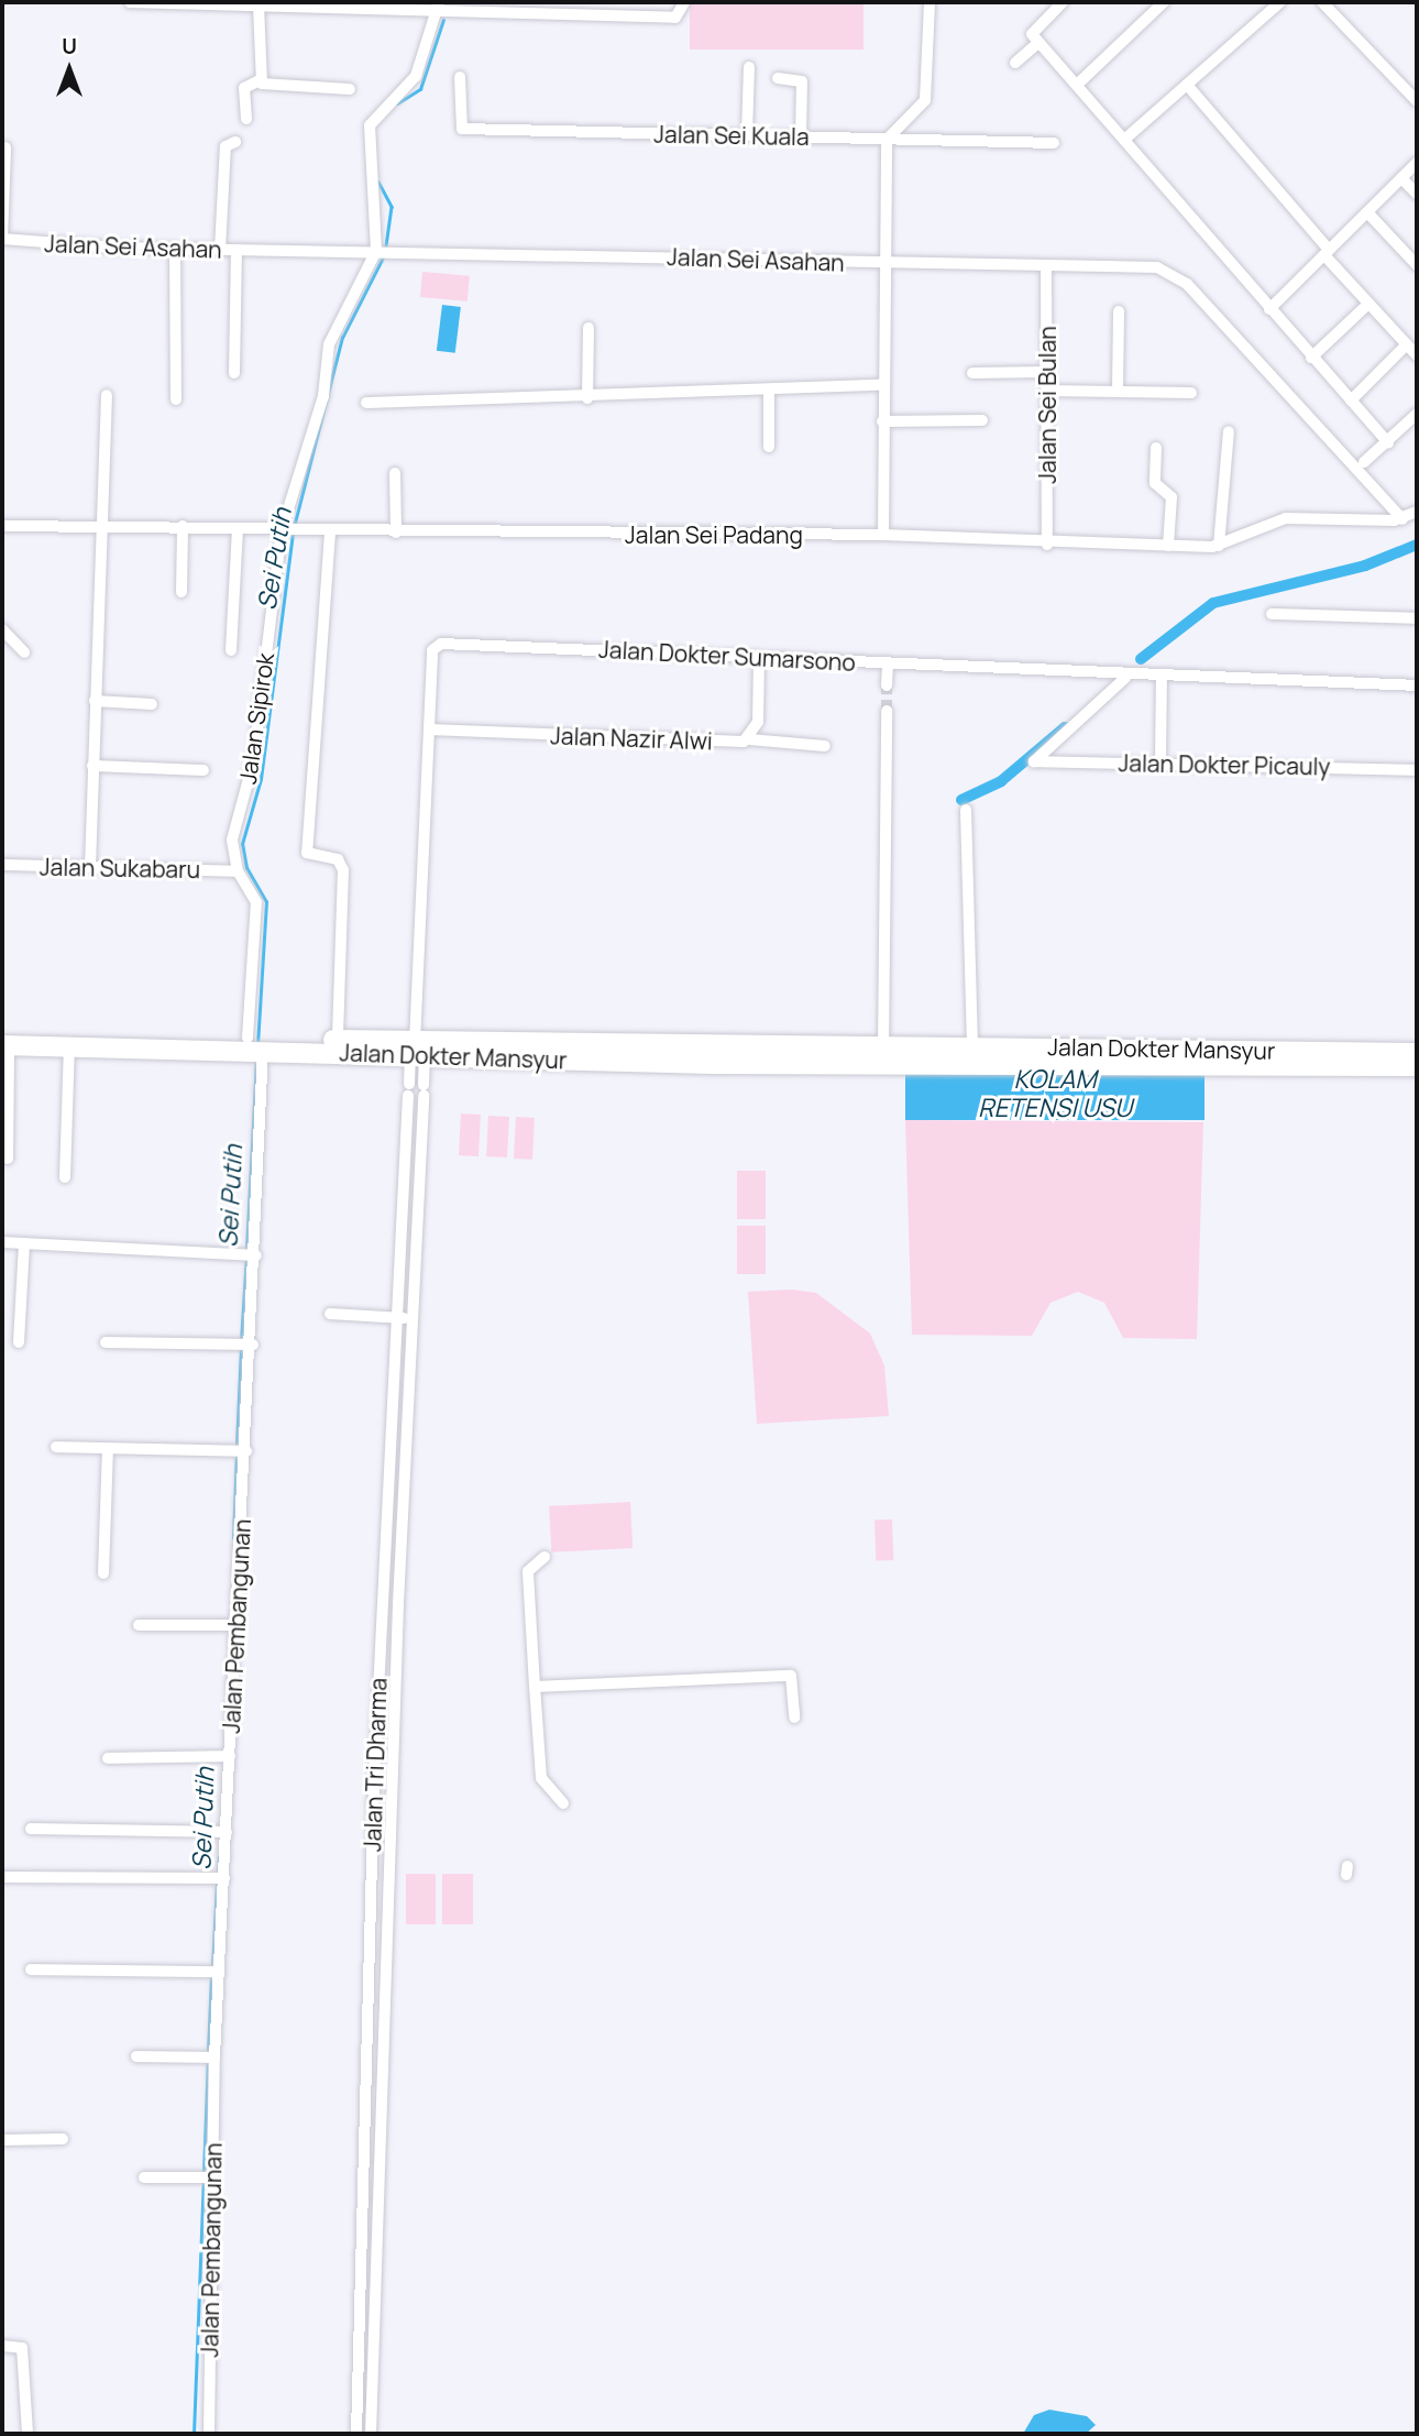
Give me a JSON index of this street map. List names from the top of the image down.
{
  "streets": {
    "main road": ["Jalan Dokter Mansyur"],
    "street": [
      "Jalan Sei Kuala",
      "Jalan Sei Asahan",
      "Jalan Sei Bulan",
      "Jalan Sei Padang",
      "Jalan Dokter Sumarsono",
      "Jalan Sipirok",
      "Jalan Nazir Alwi",
      "Jalan Dokter Picauly",
      "Jalan Sukabaru",
      "Jalan Pembangunan",
      "Jalan Tri Dharma"
    ]
  },
  "crossings": [
    ["Jalan Sei Asahan", "Jalan Sei Bulan"],
    ["Jalan Sei Asahan", "Jalan Sei Padang"],
    ["Jalan Sei Asahan", "Jalan Sipirok"],
    ["Jalan Sei Bulan", "Jalan Sei Padang"],
    ["Jalan Sei Padang", "Jalan Sipirok"],
    ["Jalan Dokter Sumarsono", "Jalan Nazir Alwi"],
    ["Jalan Dokter Sumarsono", "Jalan Dokter Picauly"],
    ["Jalan Dokter Sumarsono", "Jalan Dokter Mansyur"],
    ["Jalan Dokter Sumarsono", "Jalan Tri Dharma"],
    ["Jalan Sipirok", "Jalan Sukabaru"],
    ["Jalan Sipirok", "Jalan Dokter Mansyur"],
    ["Jalan Sipirok", "Jalan Pembangunan"],
    ["Jalan Dokter Mansyur", "Jalan Pembangunan"],
    ["Jalan Dokter Mansyur", "Jalan Tri Dharma"]
  ],
  "water": ["Sei Putih", "KOLAM RETENSI USU"],
  "north": "top"
}
